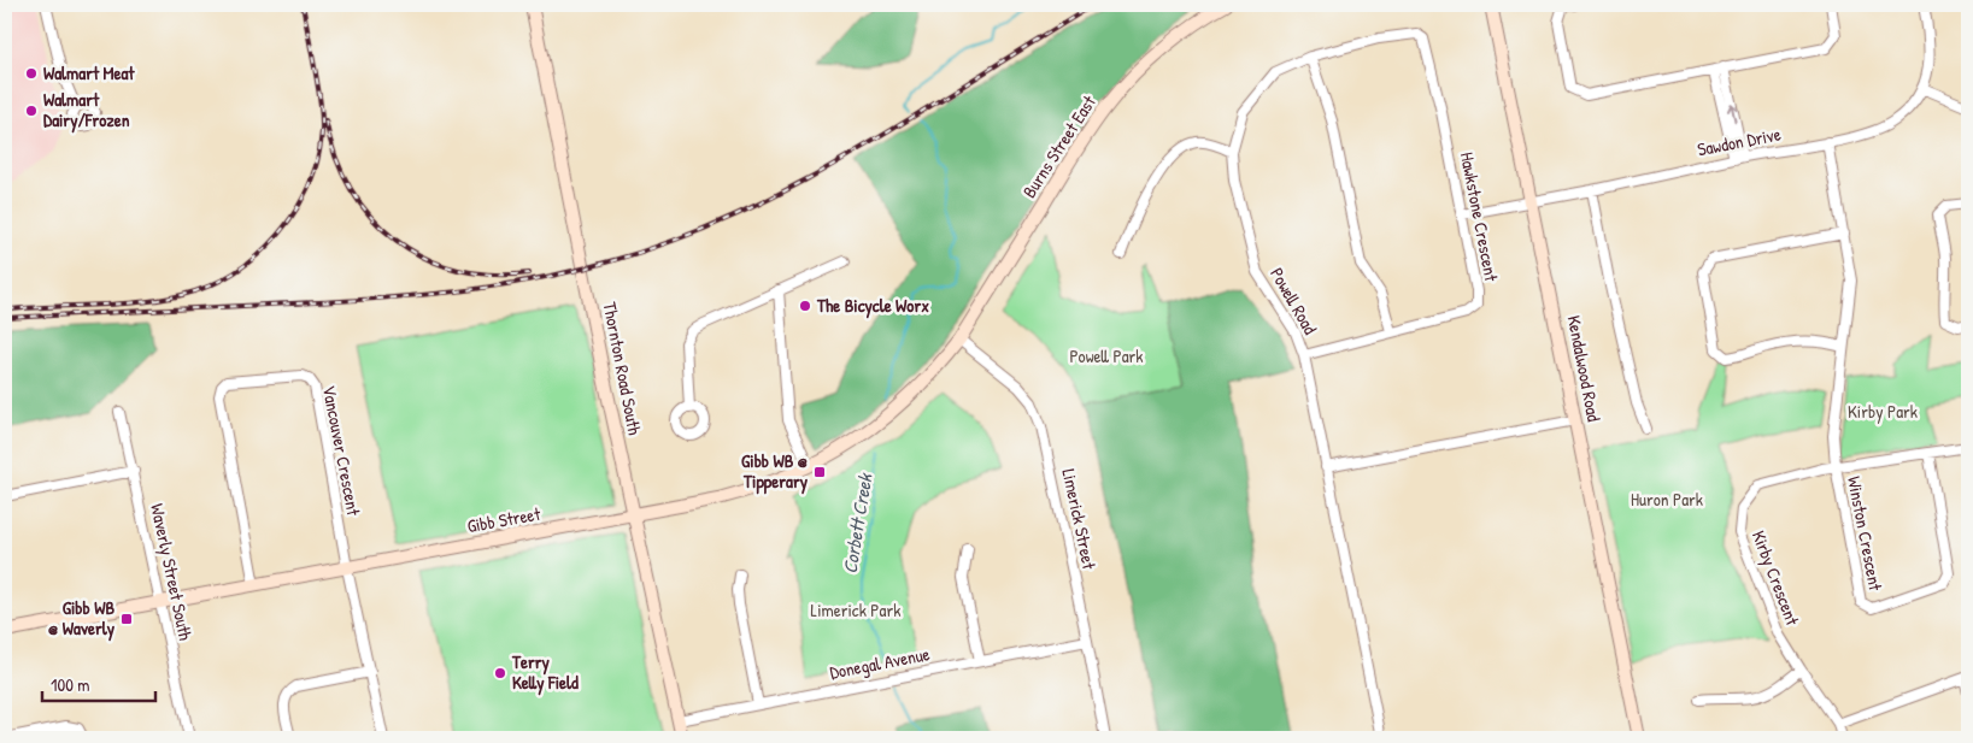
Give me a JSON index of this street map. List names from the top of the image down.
{
  "streets": {
    "street": [
      "Sawdon Drive",
      "Burns Street East",
      "Hawkstone Crescent",
      "Powell Road",
      "Thornton Road South",
      "Kendalwood Road",
      "Vancouver Crescent",
      "Limerick Street",
      "Gibb Street",
      "Winston Crescent",
      "Waverly Street South",
      "Kirby Crescent",
      "Donegal Avenue"
    ]
  },
  "crossings": [
    ["Sawdon Drive", "Hawkstone Crescent"],
    ["Sawdon Drive", "Kendalwood Road"],
    ["Sawdon Drive", "Winston Crescent"],
    ["Burns Street East", "Limerick Street"],
    ["Burns Street East", "Gibb Street"],
    ["Hawkstone Crescent", "Powell Road"],
    ["Thornton Road South", "Gibb Street"],
    ["Thornton Road South", "Donegal Avenue"],
    ["Vancouver Crescent", "Gibb Street"],
    ["Limerick Street", "Gibb Street"],
    ["Limerick Street", "Donegal Avenue"],
    ["Gibb Street", "Waverly Street South"],
    ["Winston Crescent", "Kirby Crescent"]
  ],
  "water": ["Corbett Creek"],
  "parks": [
    "Powell Park",
    "Kirby Park",
    "Huron Park",
    "Limerick Park"
  ],
  "places": {
    "other": [
      "Walmart Meat",
      "Walmart Dairy/Frozen",
      "The Bicycle Worx",
      "Terry Kelly Field"
    ],
    "transit": ["Gibb WB @ Tipperary", "Gibb WB @ Waverly"]
  },
  "scale_bar": "100 m"
}
